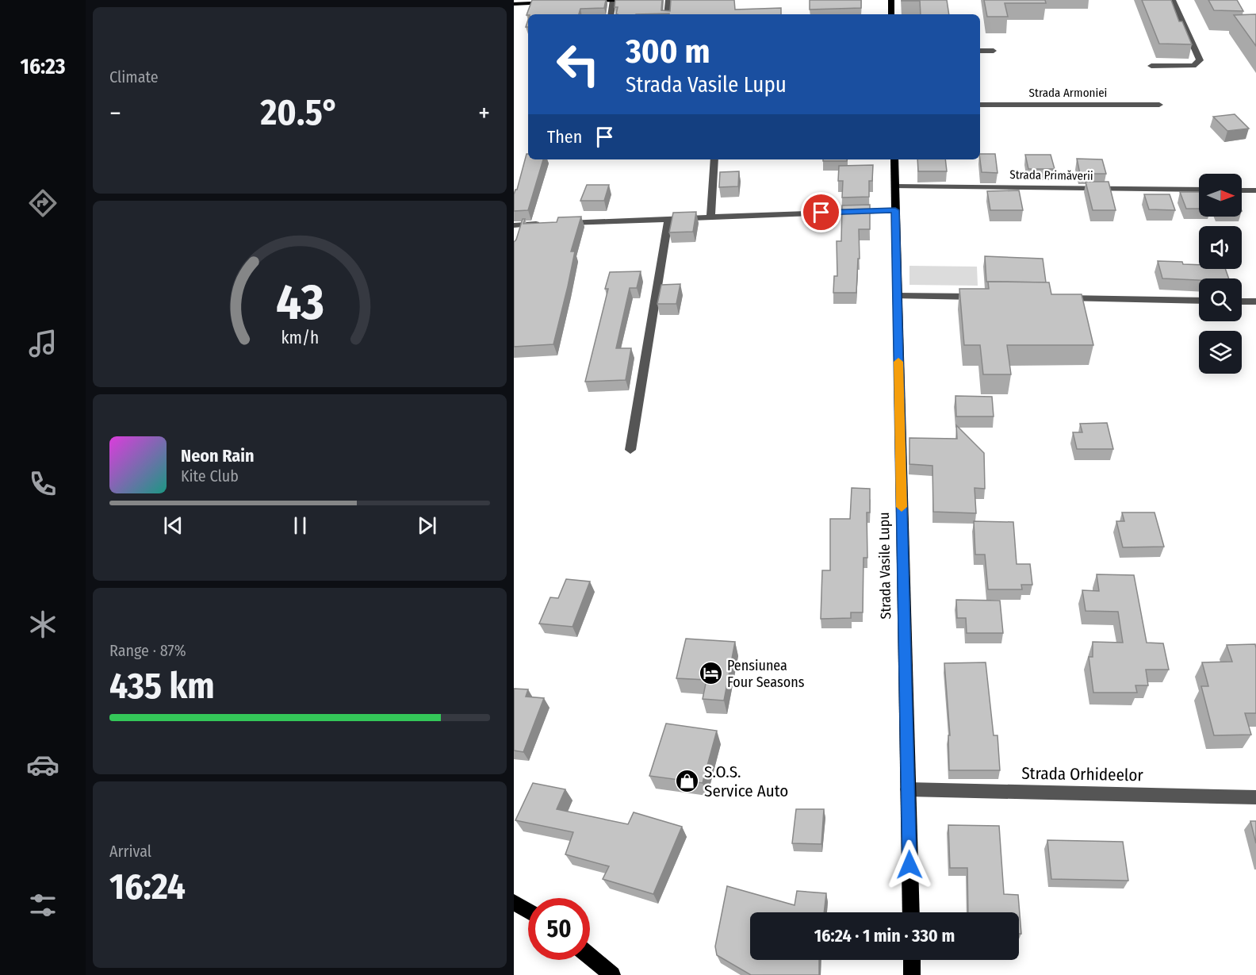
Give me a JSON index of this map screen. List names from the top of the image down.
{
  "streets": {
    "main road": ["Strada Vasile Lupu"],
    "street": ["Strada Armoniei", "Strada Primăverii", "Strada Orhideelor"]
  },
  "crossings": [
    ["Strada Primăverii", "Strada Vasile Lupu"],
    ["Strada Vasile Lupu", "Strada Orhideelor"]
  ],
  "places": {
    "hotel": ["Pensiunea Four Seasons"],
    "shop": ["S.O.S. Service Auto"]
  },
  "north": "right",
  "page": {
    "tabs": "16:23",
    "tile": [
      "Climate",
      ["Range · 87%", "435 km"],
      ["Arrival", "16:24"]
    ],
    "turn": ["300 m", "Strada Vasile Lupu"],
    "heat": ["−", "20.5°", "+"],
    "then": "Then",
    "song": ["Neon Rain", "Kite Club"],
    "limit": "50",
    "trip": "16:24 · 1 min · 330 m",
    "gauge": ["43", "km/h"]
  }
}
